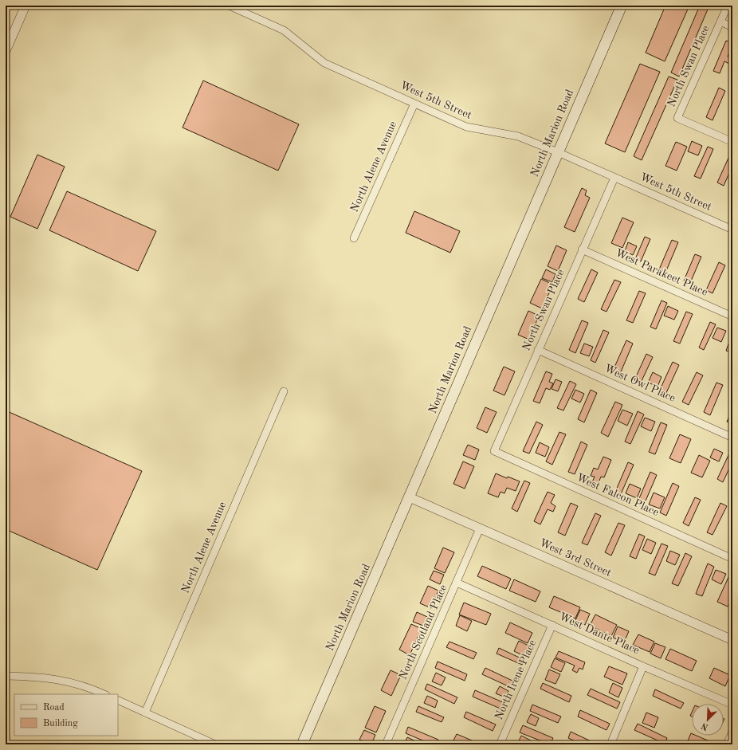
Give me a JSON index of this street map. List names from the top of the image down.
{
  "streets": {
    "main road": ["North Marion Road"],
    "street": [
      "North Swan Place",
      "West 5th Street",
      "North Alene Avenue",
      "West Parakeet Place",
      "West Owl Place",
      "West Falcon Place",
      "West 3rd Street",
      "North Scotland Place",
      "West Dante Place",
      "North Irene Place"
    ]
  },
  "crossings": [
    ["North Swan Place", "West 5th Street"],
    ["North Swan Place", "West Parakeet Place"],
    ["North Swan Place", "West Owl Place"],
    ["North Swan Place", "West Falcon Place"],
    ["West 5th Street", "North Marion Road"],
    ["West 5th Street", "North Alene Avenue"],
    ["North Marion Road", "West 3rd Street"],
    ["West 3rd Street", "North Scotland Place"],
    ["North Scotland Place", "West Dante Place"],
    ["West Dante Place", "North Irene Place"]
  ],
  "legend": ["Road", "Building"],
  "north": "bottom left"
}
